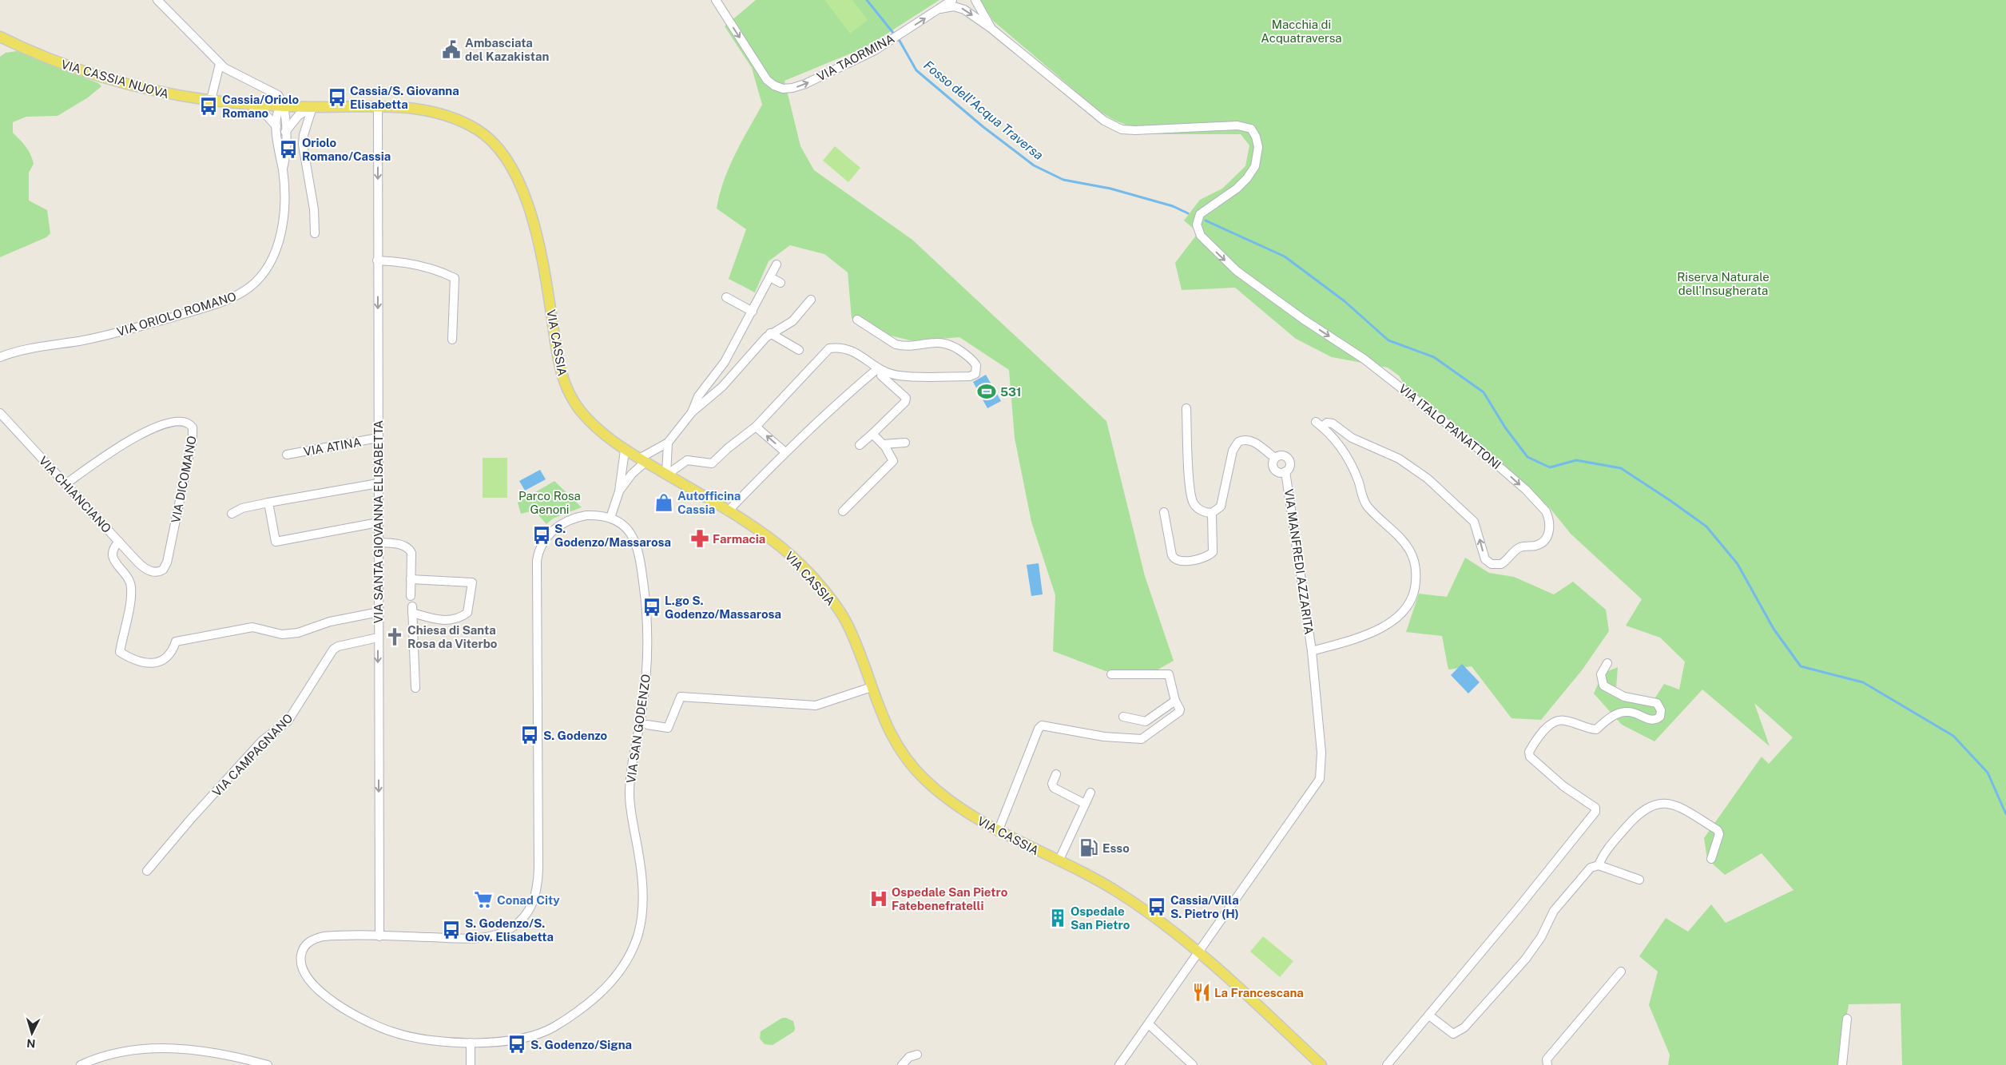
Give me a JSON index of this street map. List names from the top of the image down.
{
  "streets": {
    "main road": ["VIA CASSIA NUOVA", "VIA CASSIA"],
    "street": [
      "VIA TAORMINA",
      "VIA ORIOLO ROMANO",
      "VIA ITALO PANATTONI",
      "VIA ATINA",
      "VIA DICOMANO",
      "VIA CHIANCIANO",
      "VIA SANTA GIOVANNA ELISABETTA",
      "VIA MANFREDI AZZARITA",
      "VIA SAN GODENZO",
      "VIA CAMPAGNANO"
    ]
  },
  "crossings": [
    ["VIA CASSIA NUOVA", "VIA ORIOLO ROMANO"],
    ["VIA CASSIA NUOVA", "VIA CASSIA"],
    ["VIA ORIOLO ROMANO", "VIA CASSIA"],
    ["VIA CASSIA", "VIA SANTA GIOVANNA ELISABETTA"],
    ["VIA CASSIA", "VIA MANFREDI AZZARITA"],
    ["VIA ITALO PANATTONI", "VIA MANFREDI AZZARITA"],
    ["VIA ATINA", "VIA SANTA GIOVANNA ELISABETTA"],
    ["VIA DICOMANO", "VIA CHIANCIANO"],
    ["VIA SANTA GIOVANNA ELISABETTA", "VIA SAN GODENZO"],
    ["VIA SANTA GIOVANNA ELISABETTA", "VIA CAMPAGNANO"]
  ],
  "one_way": ["VIA SANTA GIOVANNA ELISABETTA"],
  "water": ["Fosso dell'Acqua Traversa"],
  "parks": ["Macchia di Acquatraversa", "Riserva Naturale dell'Insugherata", "Parco Rosa Genoni"],
  "places": {
    "public building": ["Ambasciata del Kazakistan"],
    "bus stop": [
      "Cassia/S. Giovanna Elisabetta",
      "Cassia/Oriolo Romano",
      "Oriolo Romano/Cassia",
      "S. Godenzo/Massarosa",
      "L.go S. Godenzo/Massarosa",
      "S. Godenzo",
      "Cassia/Villa S. Pietro (H)",
      "S. Godenzo/S. Giov. Elisabetta",
      "S. Godenzo/Signa"
    ],
    "sports": ["531"],
    "shop": ["Autofficina Cassia"],
    "pharmacy": ["Farmacia"],
    "church": ["Chiesa di Santa Rosa da Viterbo"],
    "fuel station": ["Esso"],
    "hospital": ["Ospedale San Pietro Fatebenefratelli"],
    "supermarket": ["Conad City"],
    "building": ["Ospedale San Pietro"],
    "restaurant": ["La Francescana"]
  },
  "north": "bottom"
}
